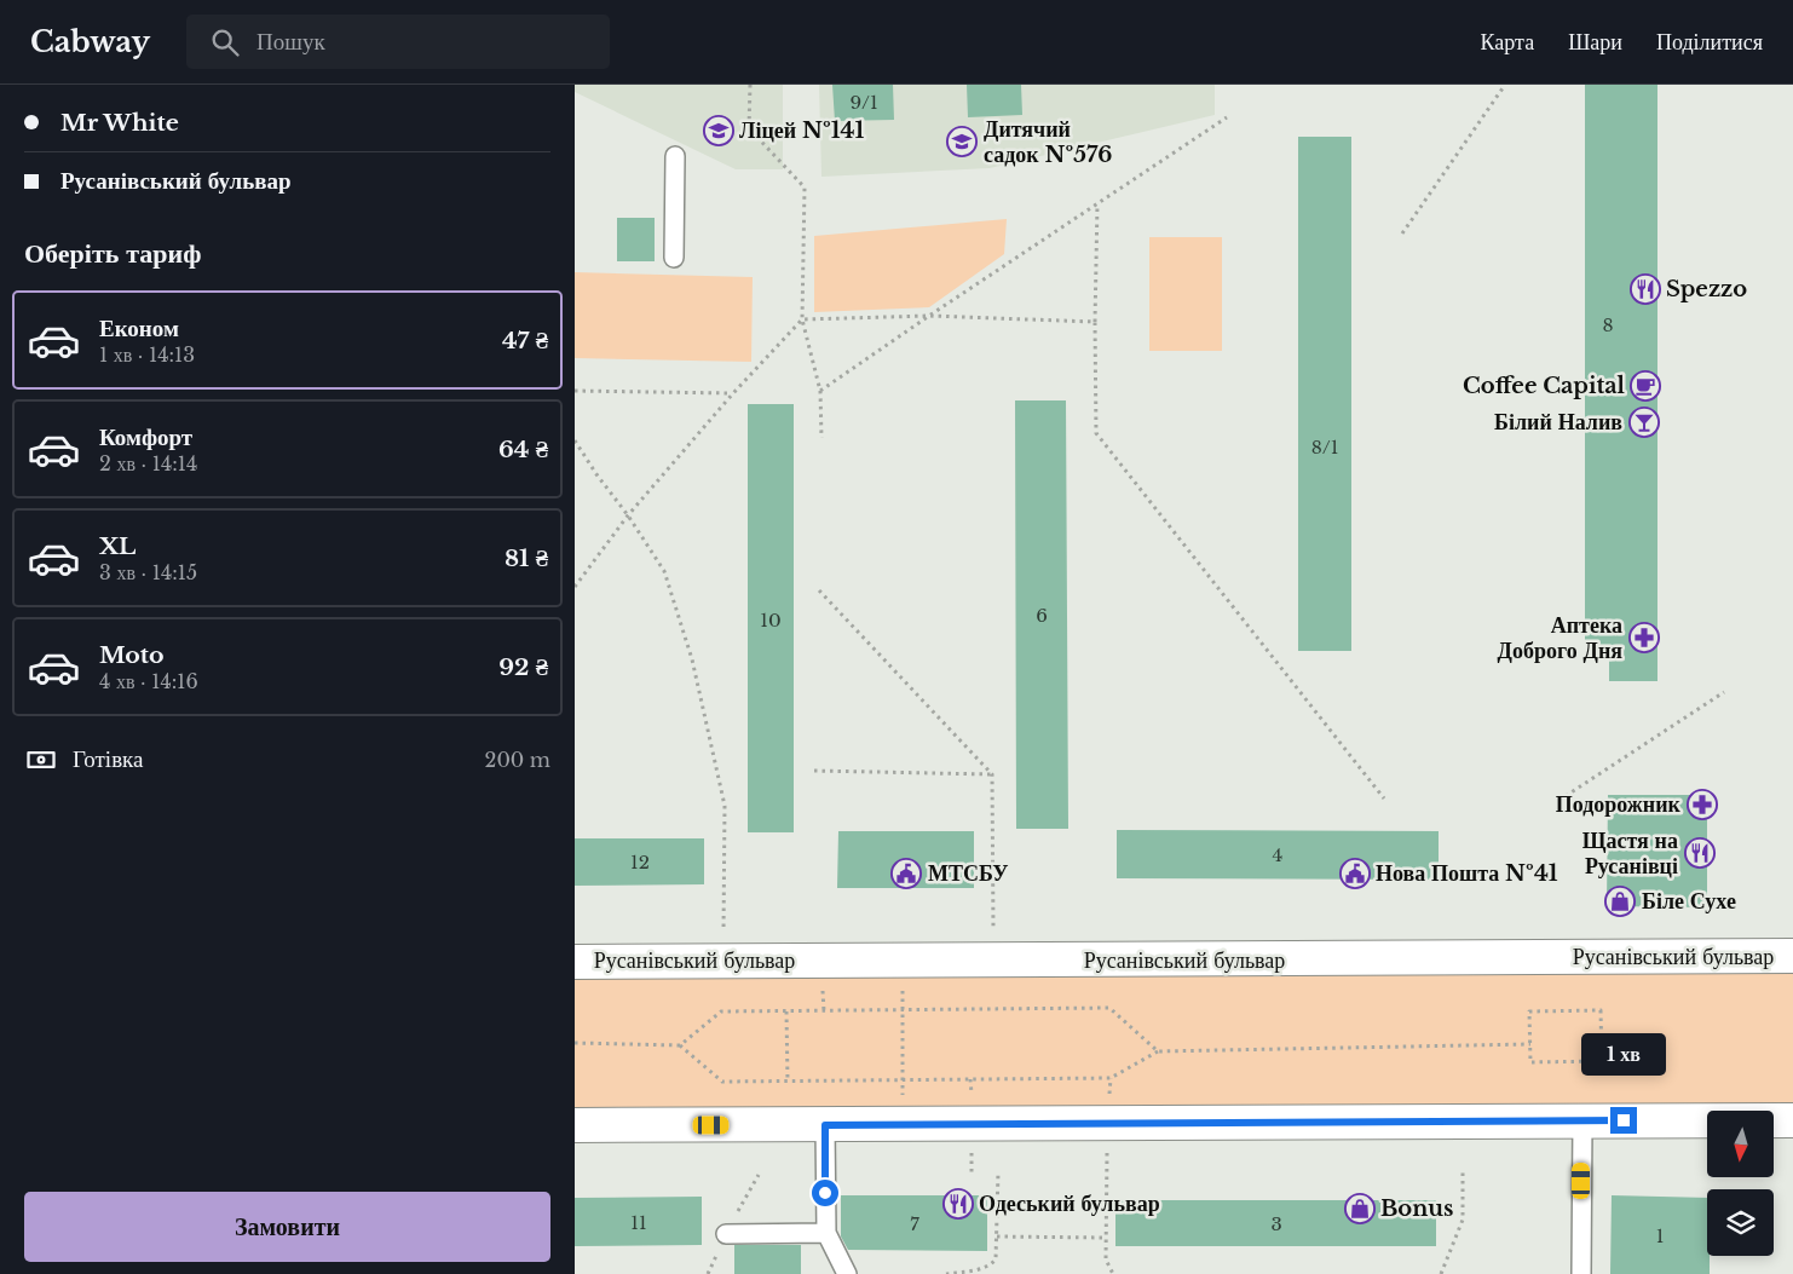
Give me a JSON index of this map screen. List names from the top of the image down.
{
  "streets": {
    "street": ["Русанівський бульвар"]
  },
  "places": {
    "school or university": ["Ліцей №141", "Дитячий садок №576"],
    "restaurant": ["Spezzo", "Щастя на Русанівці", "Одеський бульвар"],
    "cafe": ["Coffee Capital"],
    "bar": ["Білий Налив"],
    "pharmacy": ["Аптека Доброго Дня", "Подорожник"],
    "public building": ["МТСБУ", "Нова Пошта №41"],
    "shop": ["Біле Сухе", "Bonus"]
  },
  "house_numbers": [
    "9/1",
    "8",
    "8/1",
    "6",
    "10",
    "4",
    "12",
    "11",
    "7",
    "3",
    "1"
  ],
  "north": "bottom",
  "page": {
    "header": "Cabway",
    "search": "Пошук",
    "nav": ["Карта", "Шари", "Поділитися"],
    "banner": ["Mr White", "Русанівський бульвар"],
    "heading": "Оберіть тариф",
    "list": [
      {
        "name": "Економ",
        "note": "1 хв · 14:13",
        "value": "47 ₴"
      },
      {
        "name": "Комфорт",
        "note": "2 хв · 14:14",
        "value": "64 ₴"
      },
      {
        "name": "XL",
        "note": "3 хв · 14:15",
        "value": "81 ₴"
      },
      {
        "name": "Moto",
        "note": "4 хв · 14:16",
        "value": "92 ₴"
      }
    ],
    "pay": ["Готівка", "200 m"],
    "bubble": "1 хв",
    "buttons": "Замовити"
  }
}
